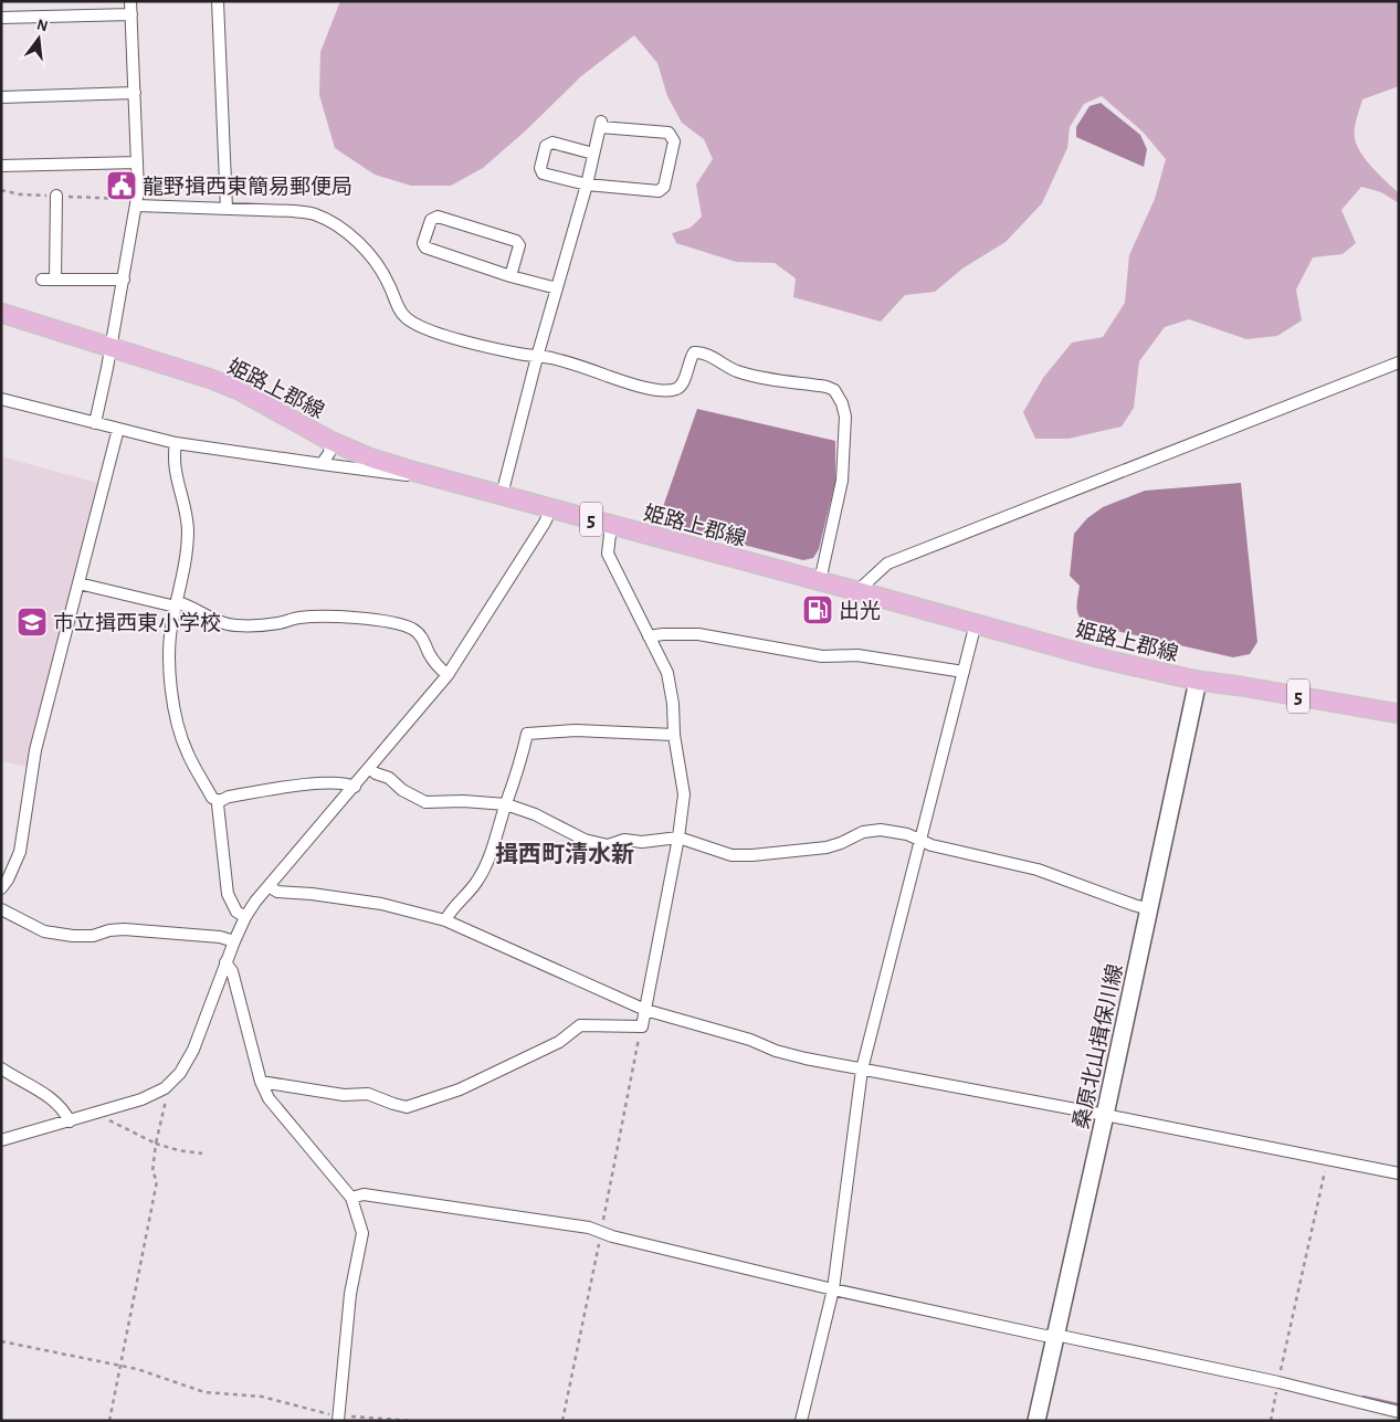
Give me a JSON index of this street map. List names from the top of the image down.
{
  "streets": {
    "main road": ["姫路上郡線", "5", "桑原北山揖保川線"]
  },
  "crossings": [
    ["姫路上郡線", "桑原北山揖保川線"]
  ],
  "districts": ["揖西町清水新"],
  "places": {
    "public building": ["龍野揖西東簡易郵便局"],
    "fuel station": ["出光"],
    "school or university": ["市立揖西東小学校"]
  },
  "north": "top"
}
